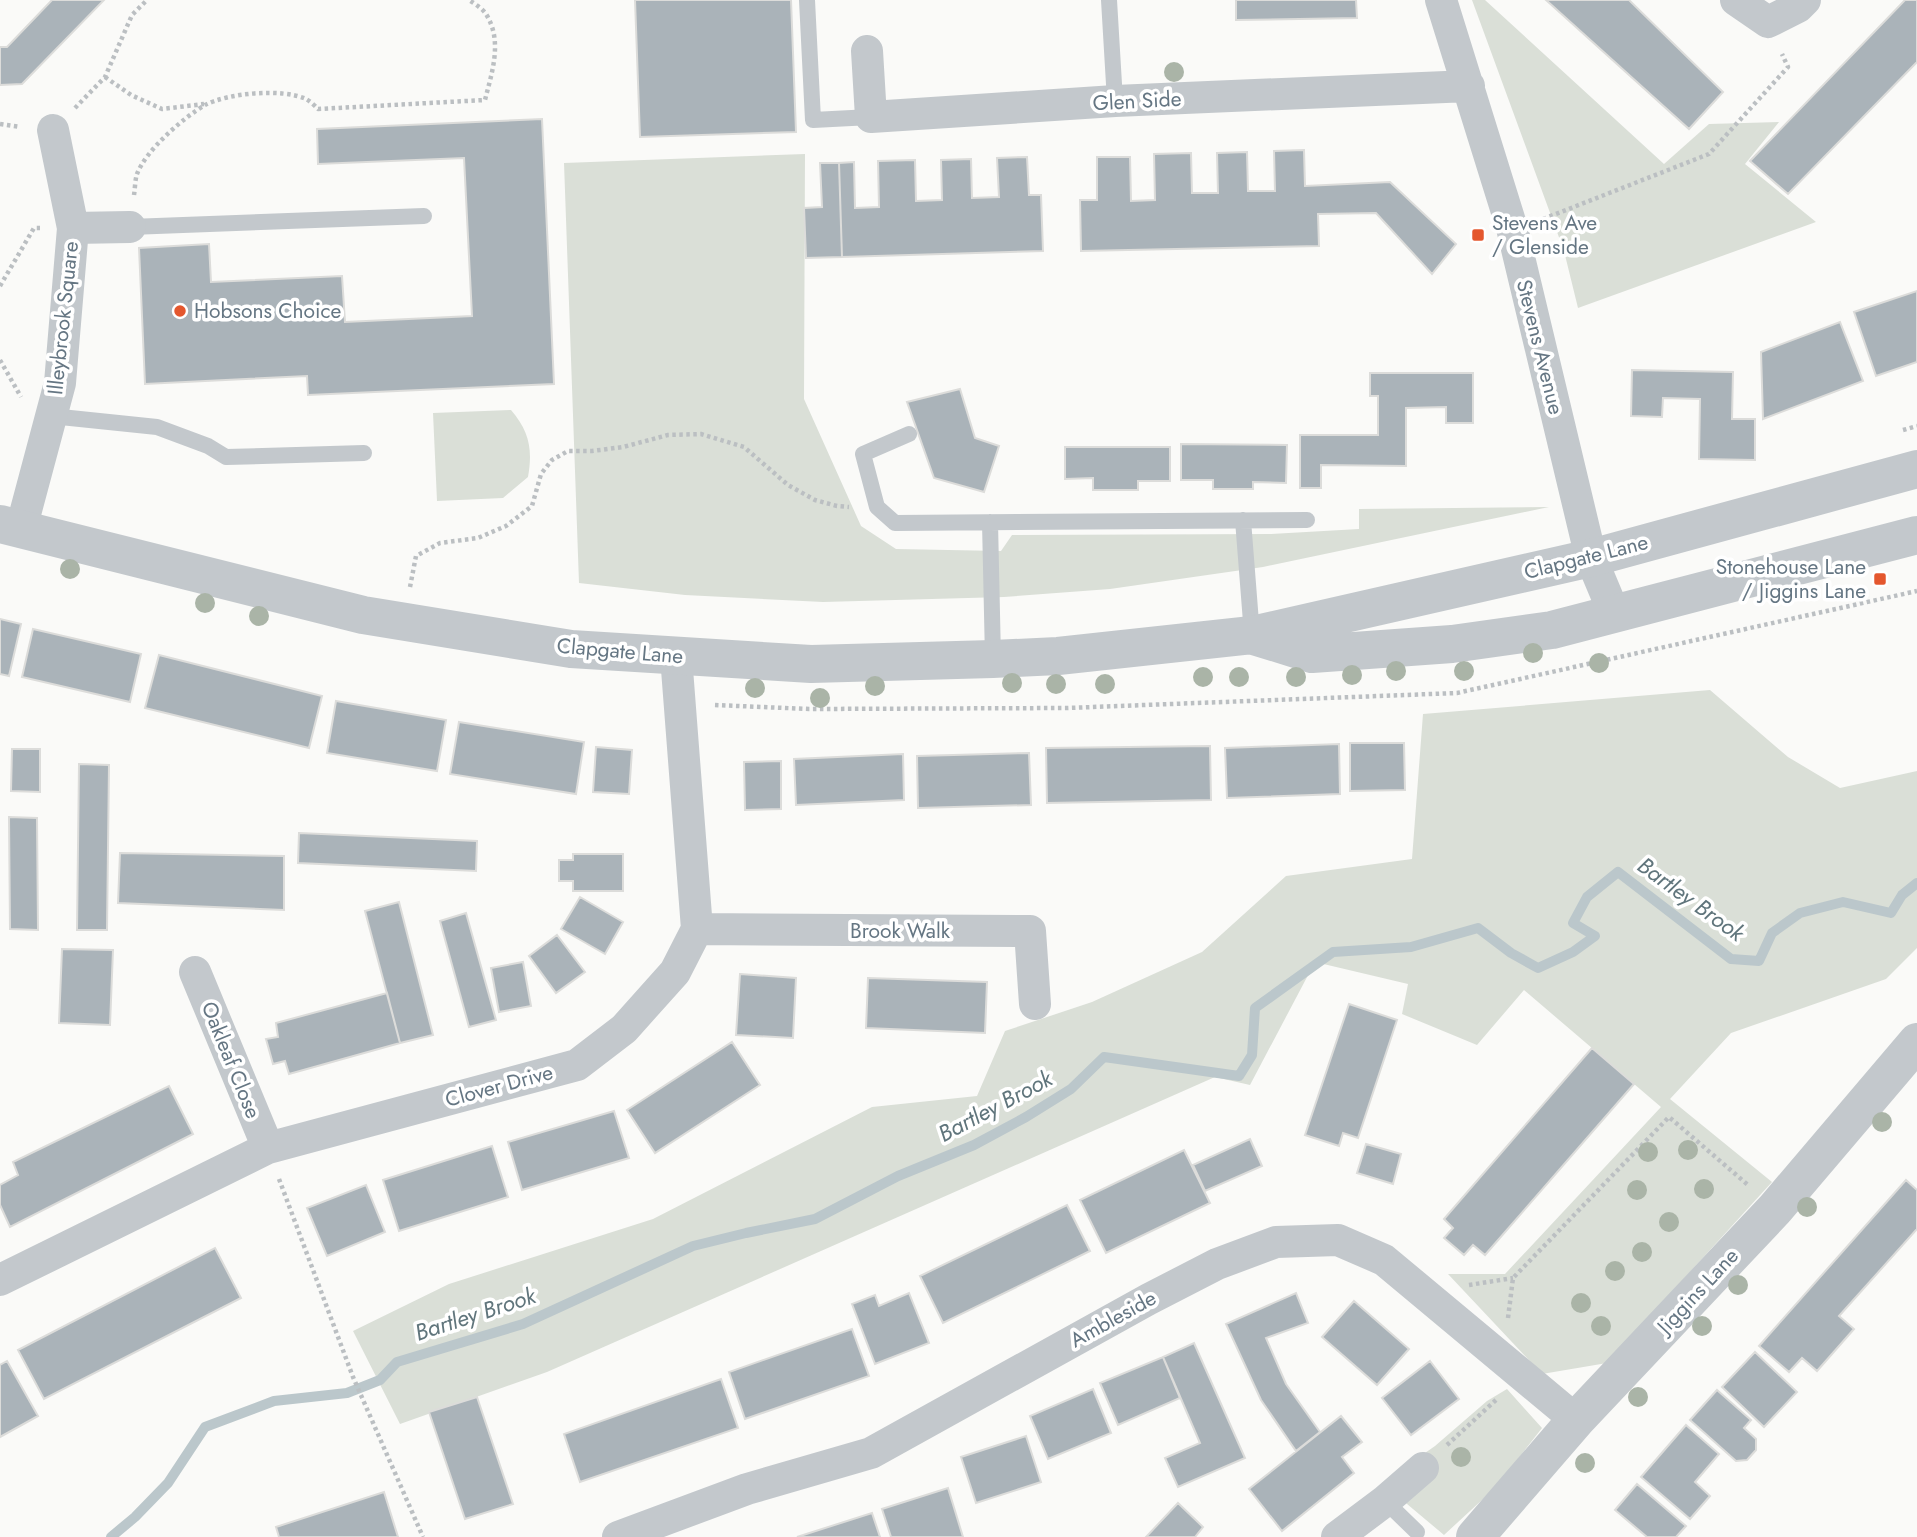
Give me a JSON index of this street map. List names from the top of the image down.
{
  "streets": {
    "street": [
      "Glen Side",
      "Illeybrook Square",
      "Stevens Avenue",
      "Clapgate Lane",
      "Brook Walk",
      "Oakleaf Close",
      "Clover Drive",
      "Jiggins Lane",
      "Ambleside"
    ]
  },
  "crossings": [
    ["Glen Side", "Stevens Avenue"],
    ["Illeybrook Square", "Clapgate Lane"],
    ["Stevens Avenue", "Clapgate Lane"],
    ["Brook Walk", "Clover Drive"],
    ["Oakleaf Close", "Clover Drive"],
    ["Jiggins Lane", "Ambleside"]
  ],
  "water": ["Bartley Brook"],
  "places": {
    "transit": ["Stevens Ave / Glenside", "Stonehouse Lane / Jiggins Lane"],
    "other": ["Hobsons Choice"]
  }
}
